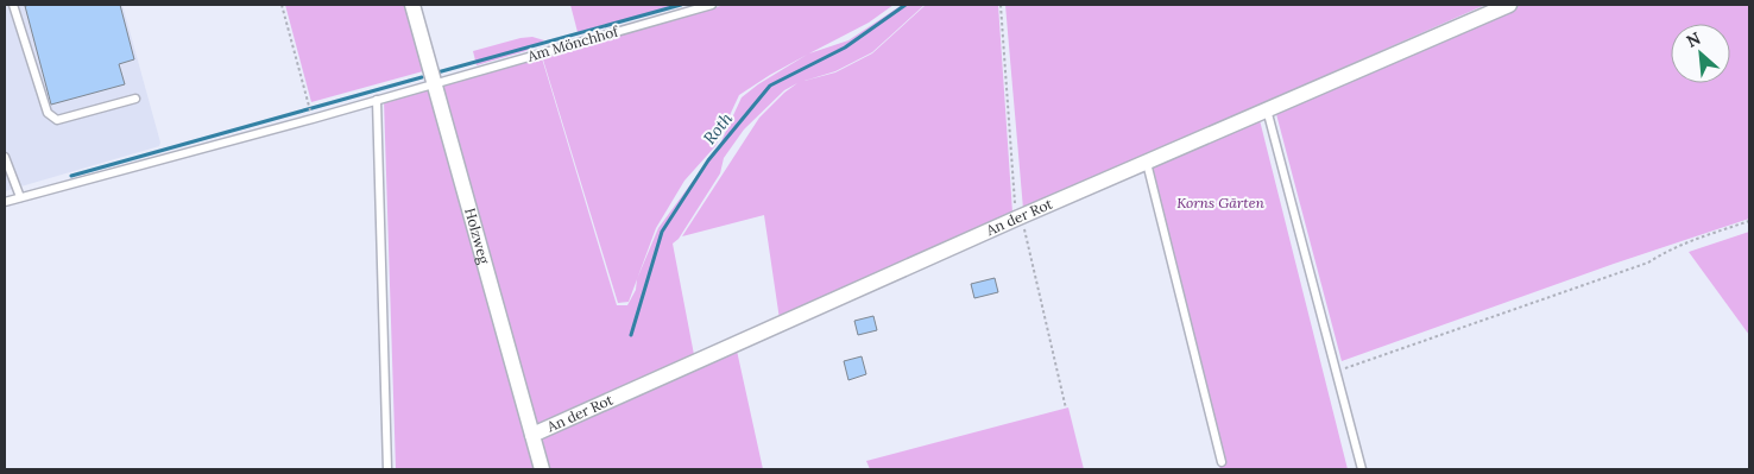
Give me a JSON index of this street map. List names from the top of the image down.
{
  "streets": {
    "street": ["An der Rot", "Holzweg"],
    "lane": ["Am Mönchhof"]
  },
  "crossings": [
    ["Am Mönchhof", "Holzweg"],
    ["An der Rot", "Holzweg"]
  ],
  "water": ["Roth"],
  "parks": ["Korns Gärten"],
  "north": "top left"
}
